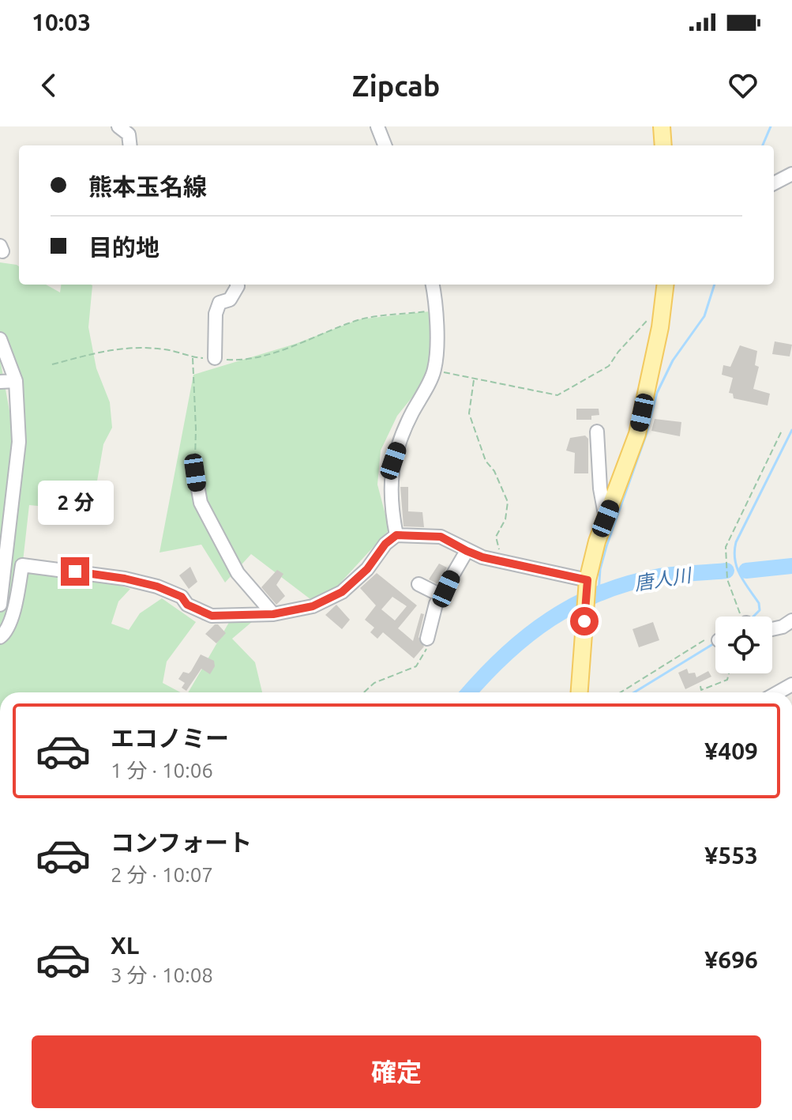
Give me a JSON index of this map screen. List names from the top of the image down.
{
  "water": ["唐人川"],
  "page": {
    "status": "10:03",
    "header": "Zipcab",
    "banner": ["熊本玉名線", "目的地"],
    "bubble": "2 分",
    "list": [
      {
        "name": "エコノミー",
        "note": "1 分 · 10:06",
        "value": "¥409"
      },
      {
        "name": "コンフォート",
        "note": "2 分 · 10:07",
        "value": "¥553"
      },
      {
        "name": "XL",
        "note": "3 分 · 10:08",
        "value": "¥696"
      }
    ],
    "buttons": "確定"
  }
}
